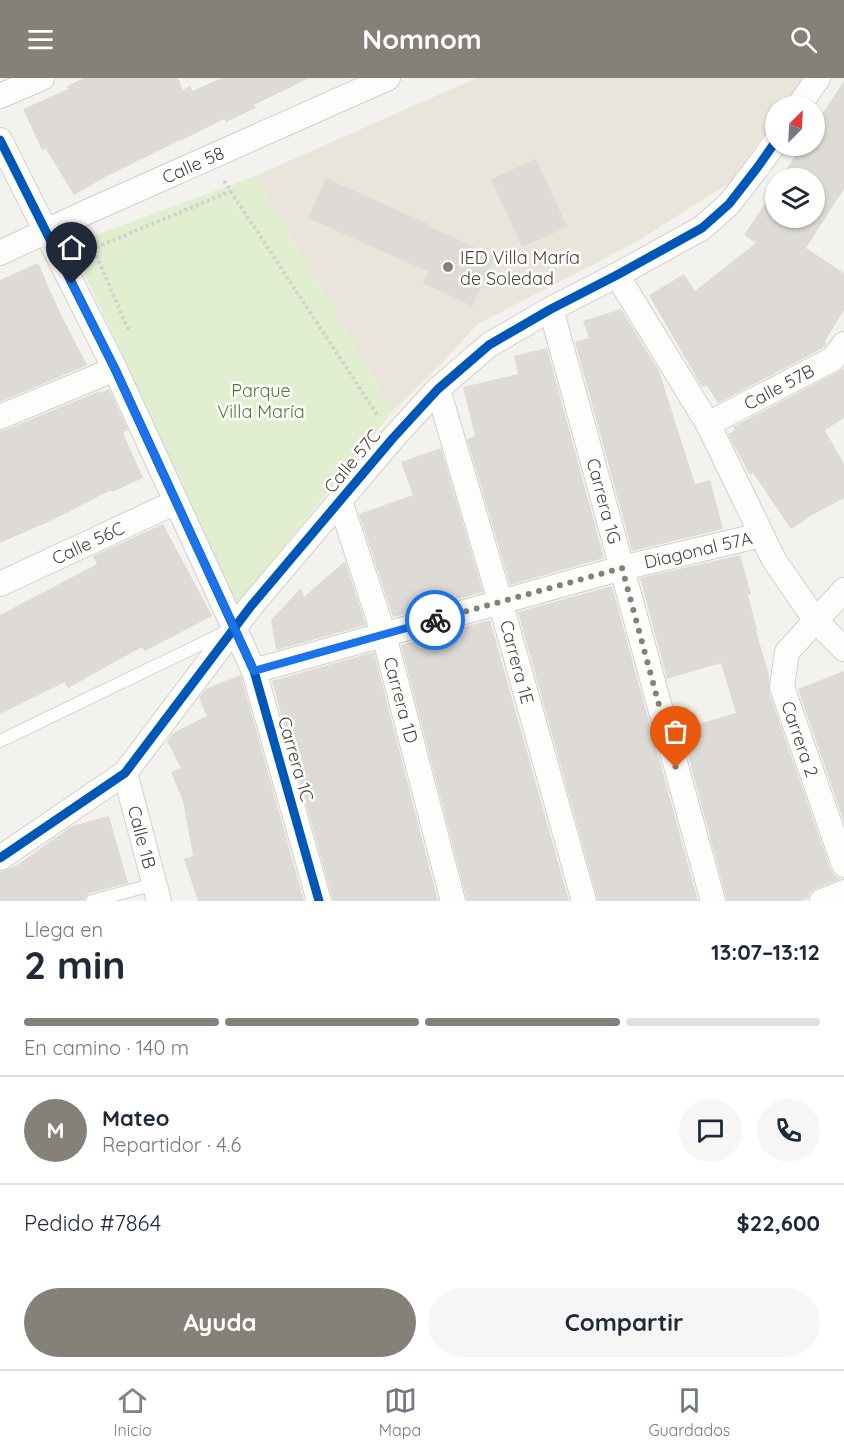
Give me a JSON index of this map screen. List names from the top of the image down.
{
  "streets": {
    "street": [
      "Calle 58",
      "Calle 57B",
      "Calle 57C",
      "Carrera 1G",
      "Calle 56C",
      "Diagonal 57A",
      "Carrera 1E",
      "Carrera 1D",
      "Carrera 2",
      "Carrera 1C",
      "Calle 1B"
    ]
  },
  "crossings": [
    ["Calle 57C", "Carrera 1G"],
    ["Calle 57C", "Carrera 1E"],
    ["Calle 57C", "Carrera 1D"],
    ["Calle 57C", "Carrera 1C"],
    ["Calle 57C", "Calle 1B"],
    ["Carrera 1G", "Diagonal 57A"],
    ["Diagonal 57A", "Carrera 1E"],
    ["Diagonal 57A", "Carrera 1D"],
    ["Diagonal 57A", "Carrera 1C"]
  ],
  "parks": ["Parque Villa María"],
  "places": ["IED Villa María de Soledad"],
  "north": "top right",
  "page": {
    "header": "Nomnom",
    "heading": ["2 min", "Llega en", "13:07–13:12"],
    "panel": [
      "Mateo",
      "Repartidor · 4.6",
      "Pedido #7864",
      "$22,600"
    ],
    "bar": "En camino · 140 m",
    "round": "M",
    "buttons": ["Ayuda", "Compartir"],
    "tabs": ["Inicio", "Mapa", "Guardados"]
  }
}
